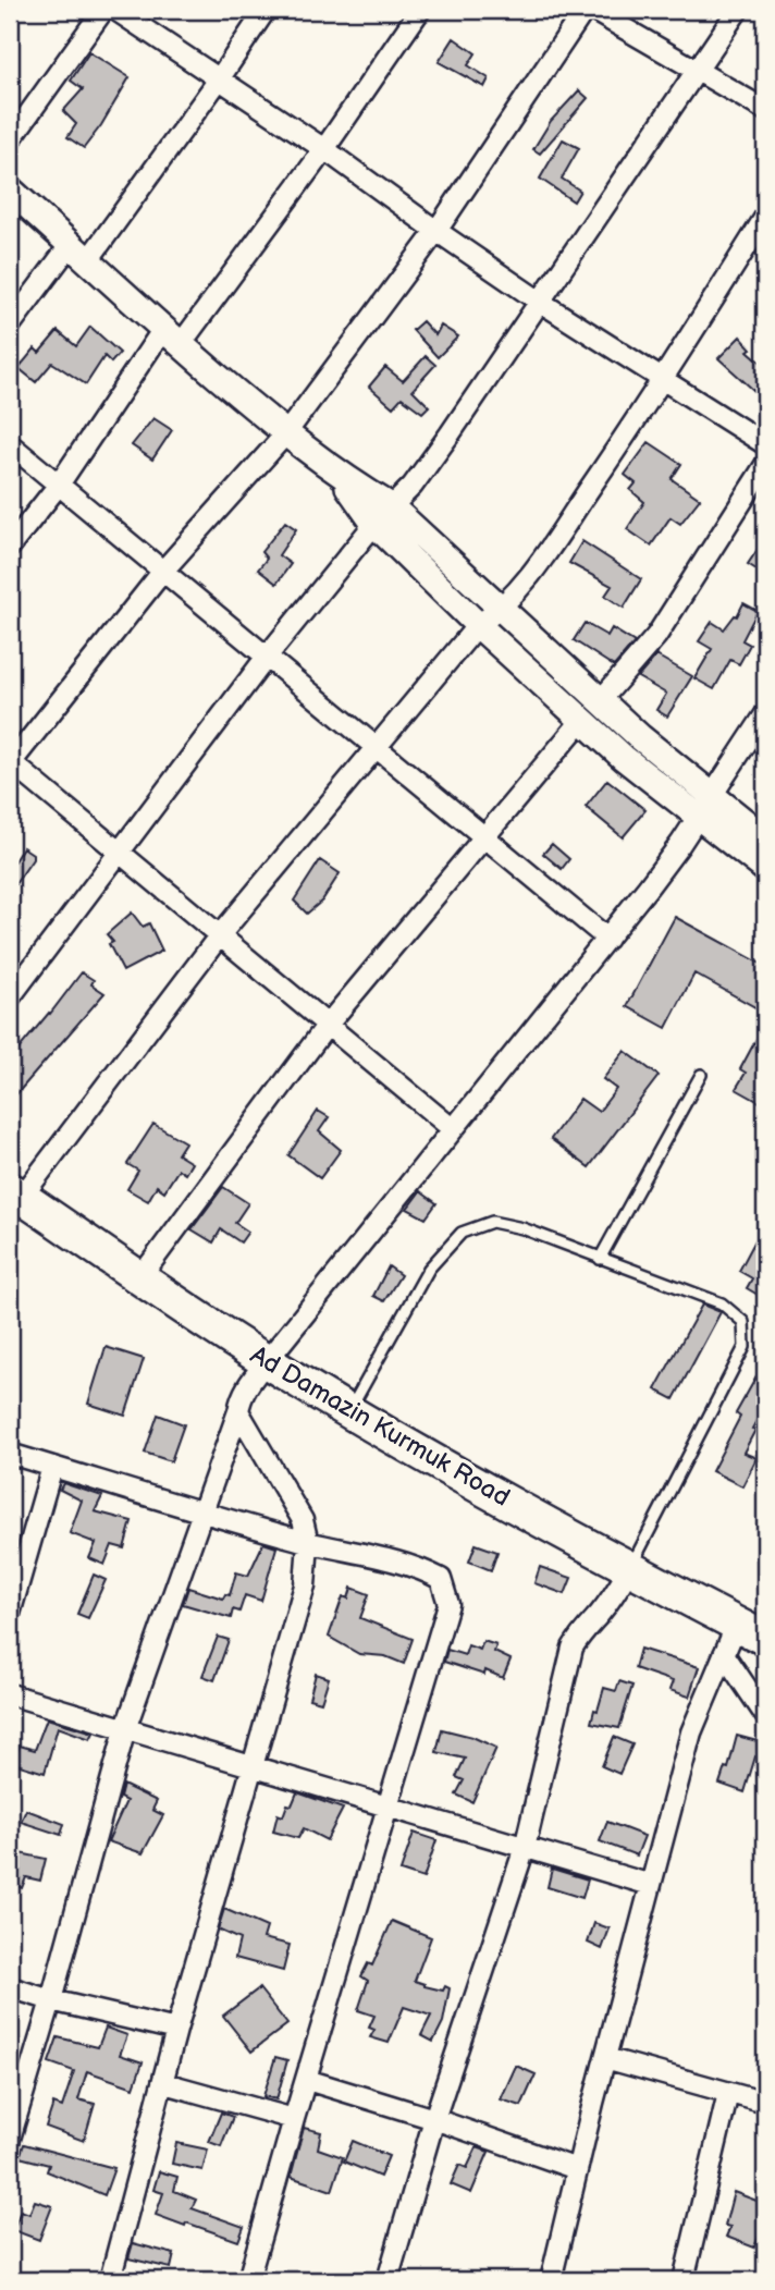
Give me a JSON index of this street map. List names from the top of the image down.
{
  "streets": {
    "highway": ["Ad Damazin Kurmuk Road"]
  }
}
